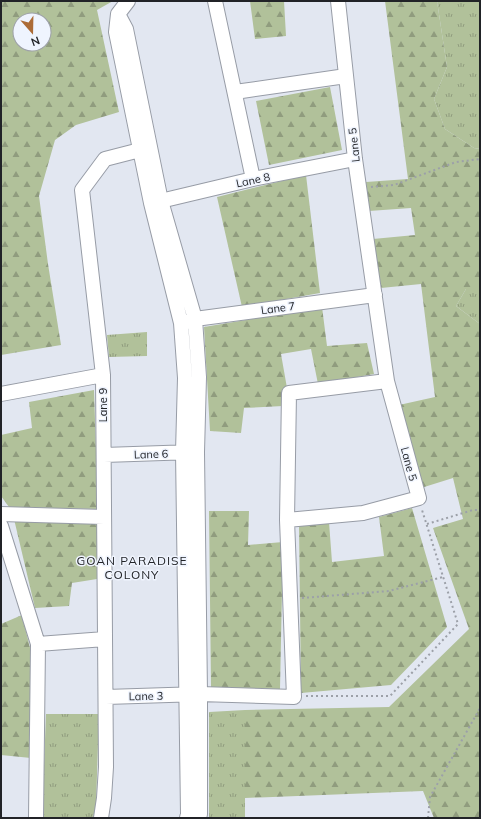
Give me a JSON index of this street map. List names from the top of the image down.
{
  "streets": {
    "street": [
      "Lane 5",
      "Lane 8",
      "Lane 7",
      "Lane 9",
      "Lane 6",
      "Lane 3"
    ]
  },
  "crossings": [
    ["Lane 5", "Lane 8"],
    ["Lane 5", "Lane 7"],
    ["Lane 9", "Lane 6"],
    ["Lane 9", "Lane 3"]
  ],
  "districts": ["GOAN PARADISE COLONY"],
  "north": "bottom"
}
